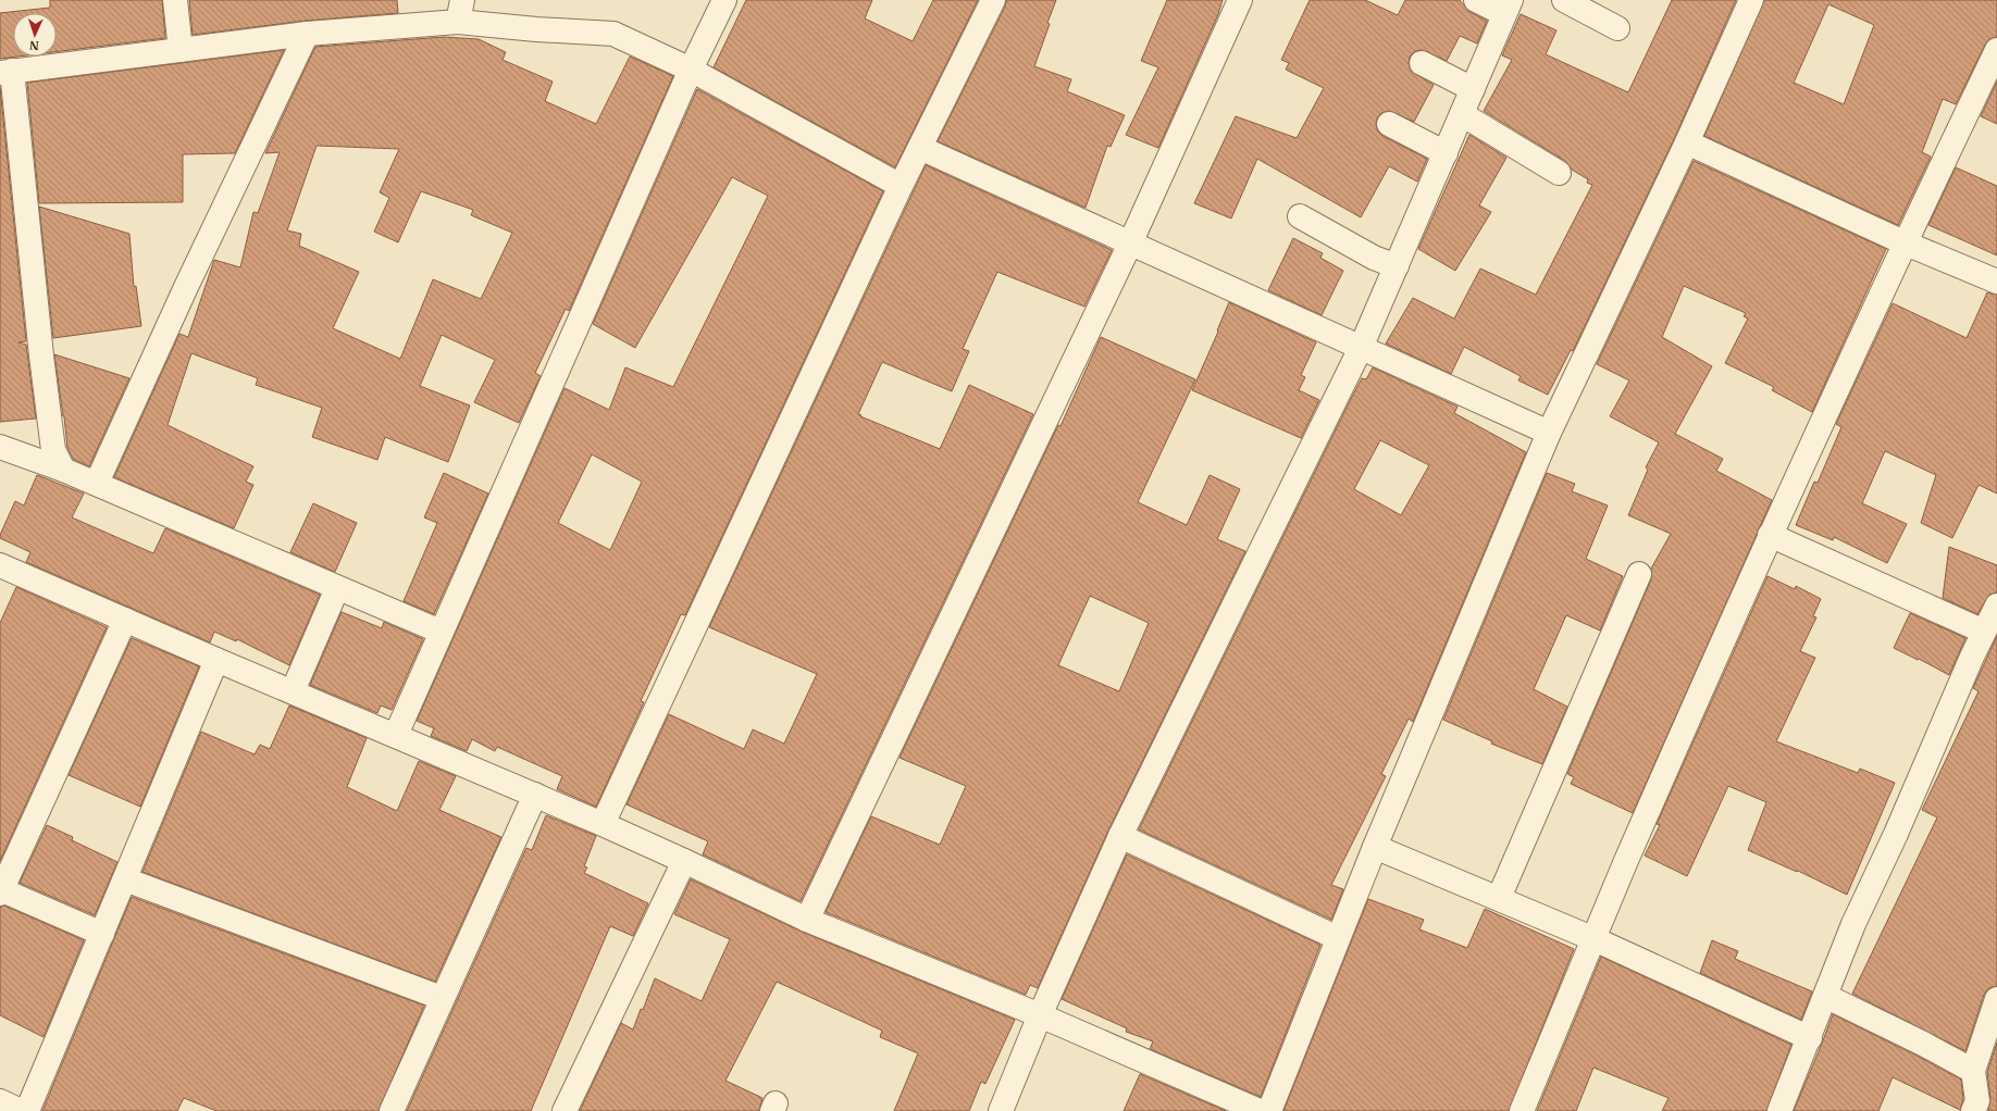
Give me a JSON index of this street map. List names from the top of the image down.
{
  "north": "bottom"
}
